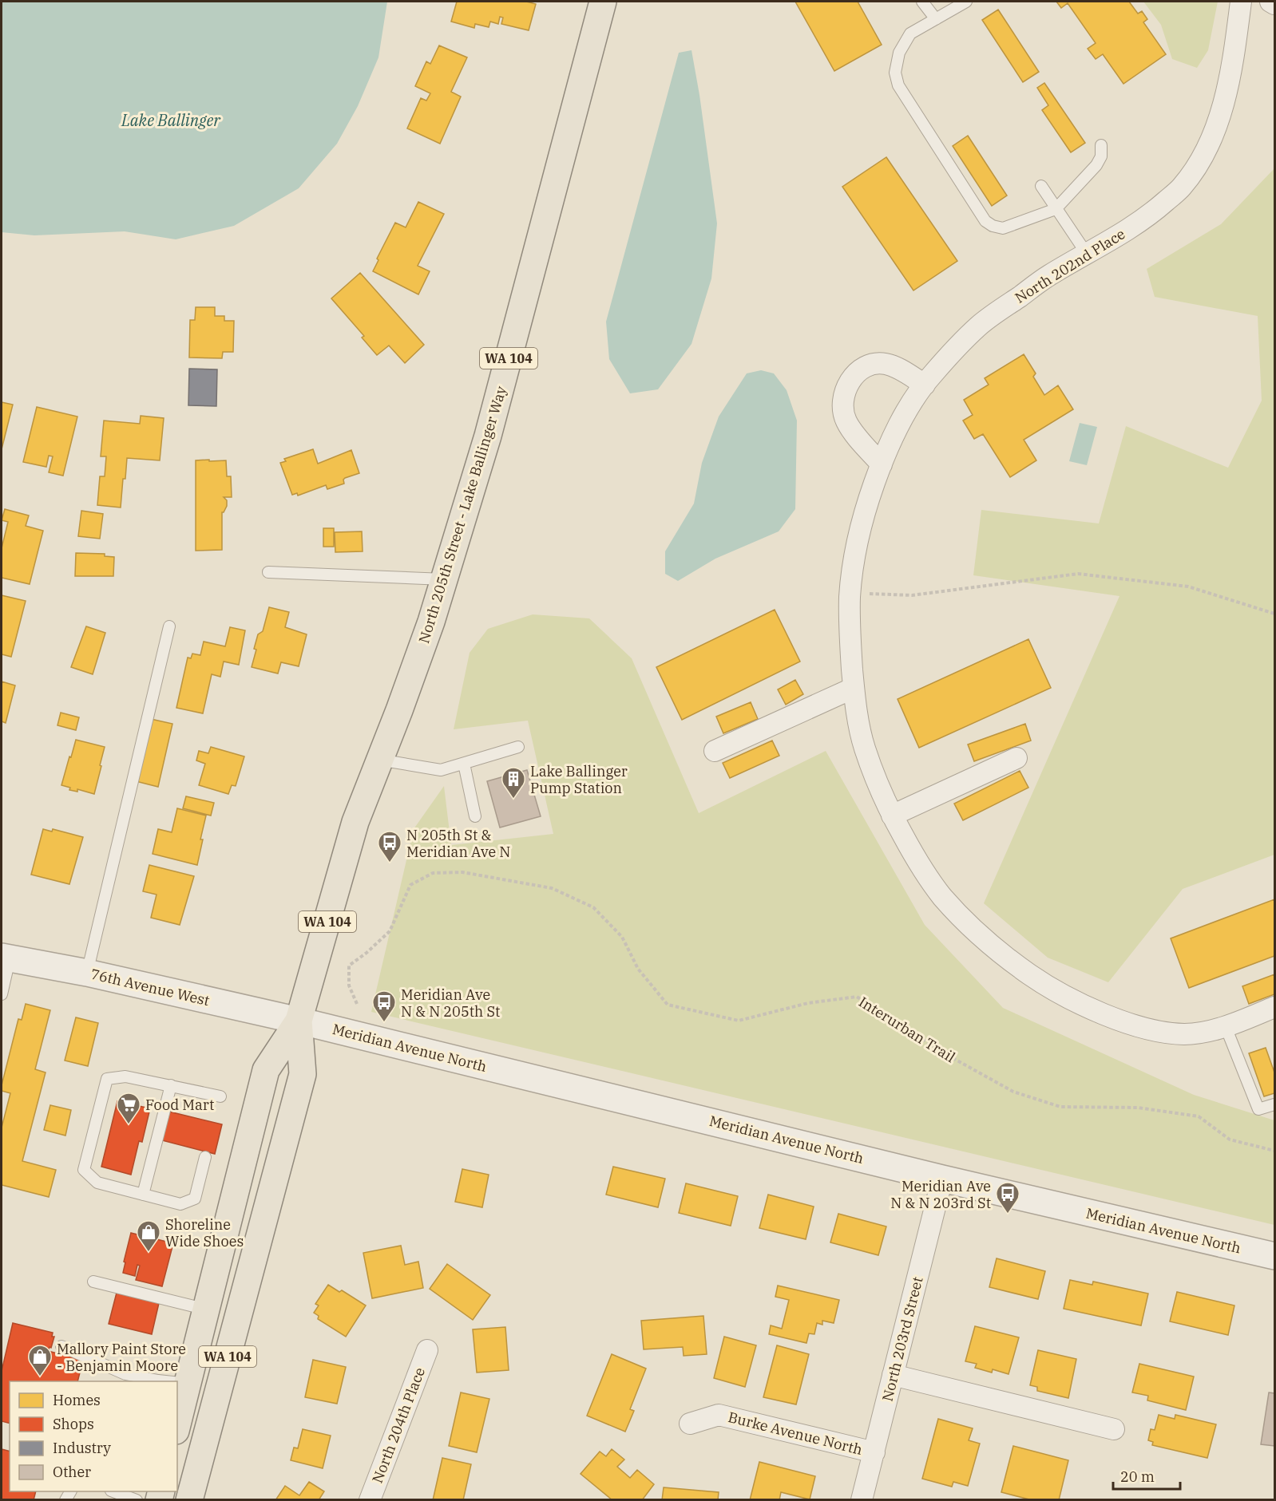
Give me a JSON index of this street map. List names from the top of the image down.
{
  "streets": {
    "main road": ["WA 104", "North 205th Street - Lake Ballinger Way"],
    "street": [
      "North 202nd Place",
      "76th Avenue West",
      "Meridian Avenue North",
      "North 203rd Street",
      "North 204th Place",
      "Burke Avenue North"
    ],
    "path": ["Interurban Trail"]
  },
  "crossings": [
    ["North 205th Street - Lake Ballinger Way", "76th Avenue West"],
    ["North 205th Street - Lake Ballinger Way", "Meridian Avenue North"],
    ["76th Avenue West", "Meridian Avenue North"],
    ["Meridian Avenue North", "North 203rd Street"],
    ["North 203rd Street", "Burke Avenue North"]
  ],
  "water": ["Lake Ballinger"],
  "places": {
    "building": ["Lake Ballinger Pump Station"],
    "bus stop": ["N 205th St & Meridian Ave N", "Meridian Ave N & N 205th St", "Meridian Ave N & N 203rd St"],
    "supermarket": ["Food Mart"],
    "shop": ["Shoreline Wide Shoes", "Mallory Paint Store - Benjamin Moore"]
  },
  "legend": [
    "Homes",
    "Shops",
    "Industry",
    "Other"
  ],
  "scale_bar": "20 m"
}
